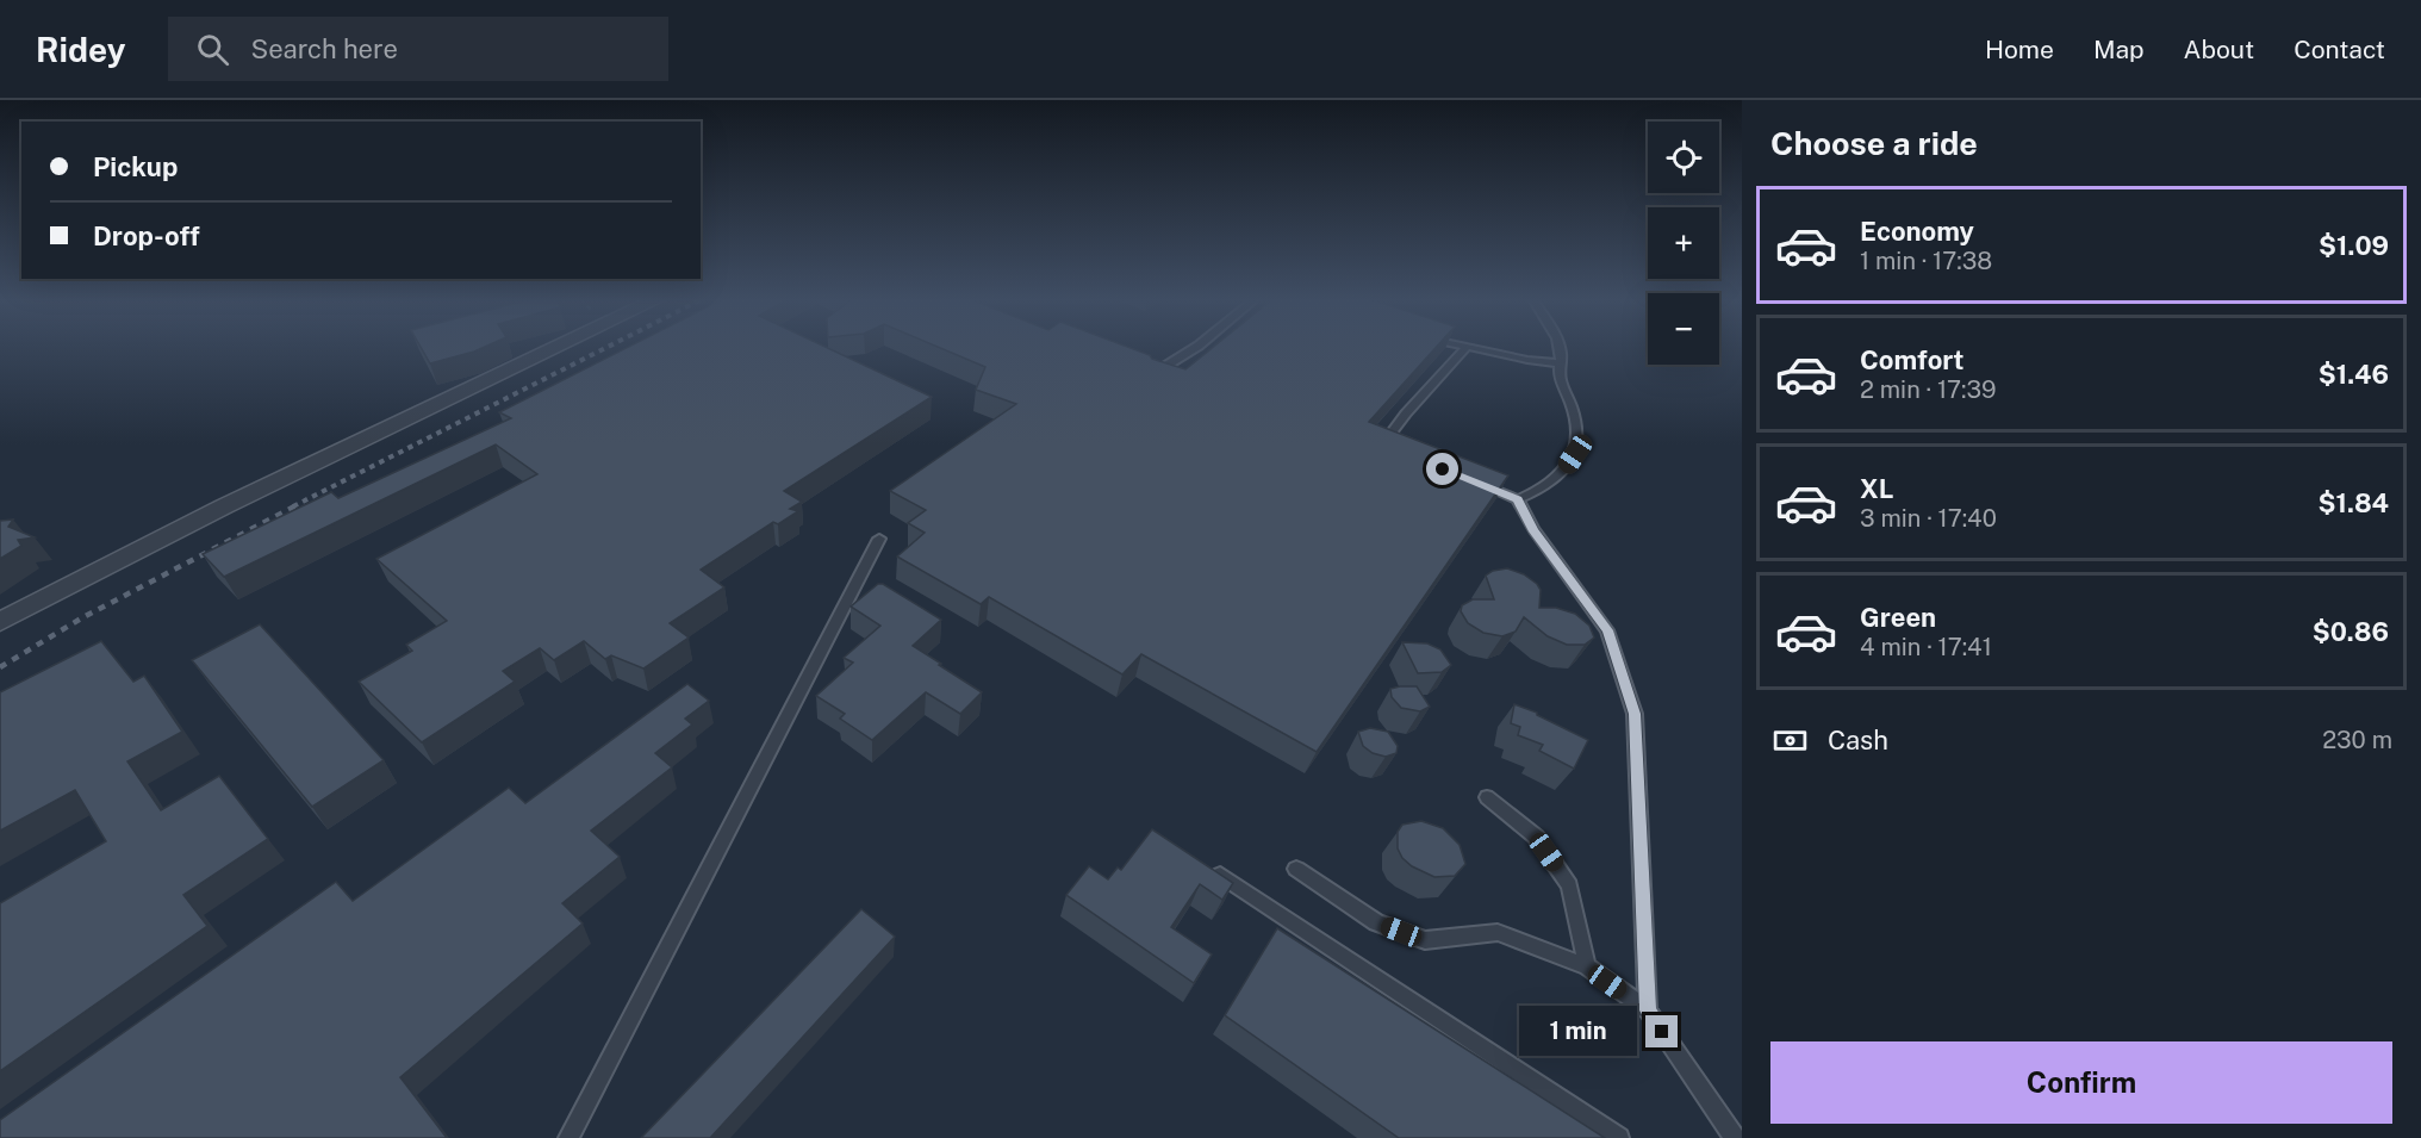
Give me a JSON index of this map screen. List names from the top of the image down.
{
  "page": {
    "header": "Ridey",
    "search": "Search here",
    "nav": [
      "Home",
      "Map",
      "About",
      "Contact"
    ],
    "heading": "Choose a ride",
    "map_buttons": ["+", "−"],
    "banner": ["Pickup", "Drop-off"],
    "list": [
      {
        "name": "Economy",
        "note": "1 min · 17:38",
        "value": "$1.09"
      },
      {
        "name": "Comfort",
        "note": "2 min · 17:39",
        "value": "$1.46"
      },
      {
        "name": "XL",
        "note": "3 min · 17:40",
        "value": "$1.84"
      },
      {
        "name": "Green",
        "note": "4 min · 17:41",
        "value": "$0.86"
      }
    ],
    "pay": ["Cash", "230 m"],
    "bubble": "1 min",
    "buttons": "Confirm"
  }
}
